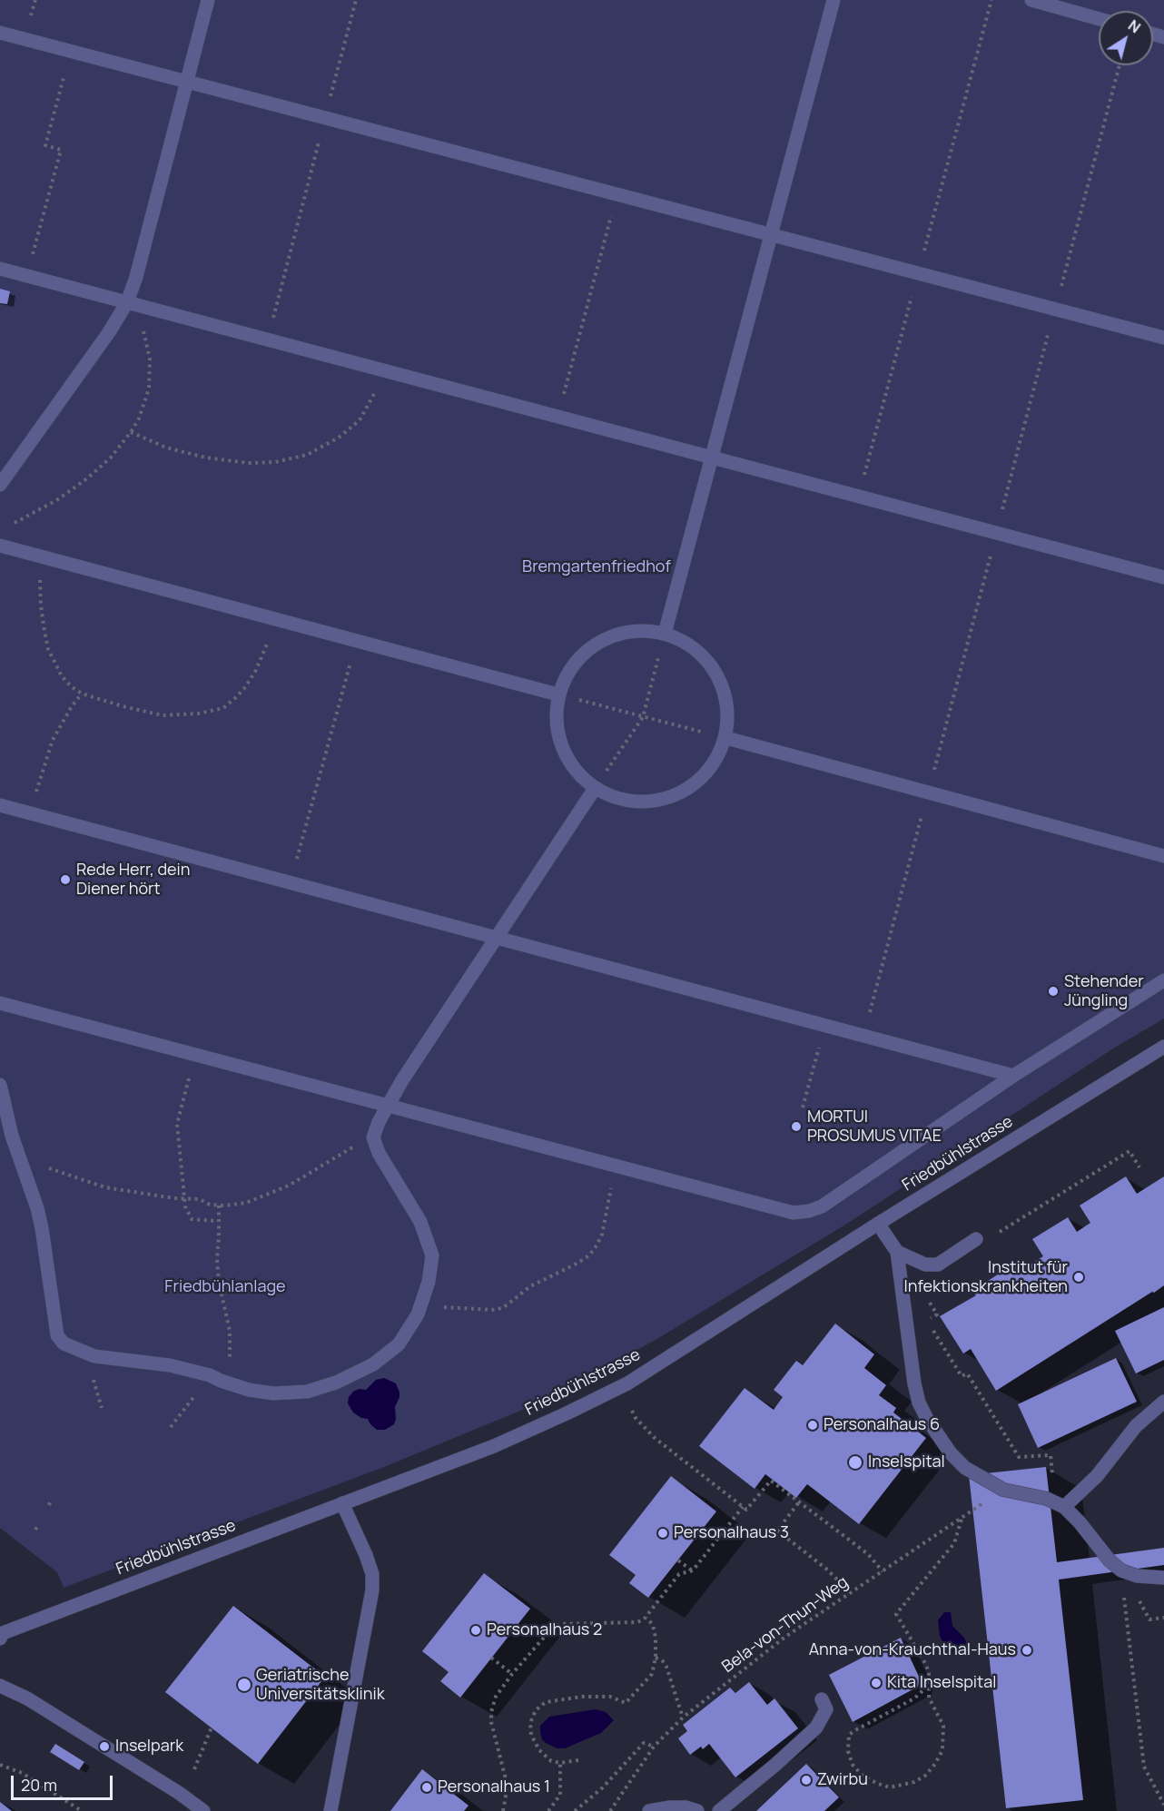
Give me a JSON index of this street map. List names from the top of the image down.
{
  "streets": {
    "street": ["Friedbühlstrasse"],
    "path": ["Bela-von-Thun-Weg"]
  },
  "parks": ["Bremgartenfriedhof", "Friedbühlanlage"],
  "places": [
    "Rede Herr, dein Diener hört",
    "Stehender Jüngling",
    "MORTUI PROSUMUS VITAE",
    "Institut für Infektionskrankheiten",
    "Personalhaus 6",
    "Inselspital",
    "Personalhaus 3",
    "Personalhaus 2",
    "Anna-von-Krauchthal-Haus",
    "Kita Inselspital",
    "Geriatrische Universitätsklinik",
    "Inselpark",
    "Zwirbu",
    "Personalhaus 1"
  ],
  "scale_bar": "20 m",
  "north": "top right"
}
